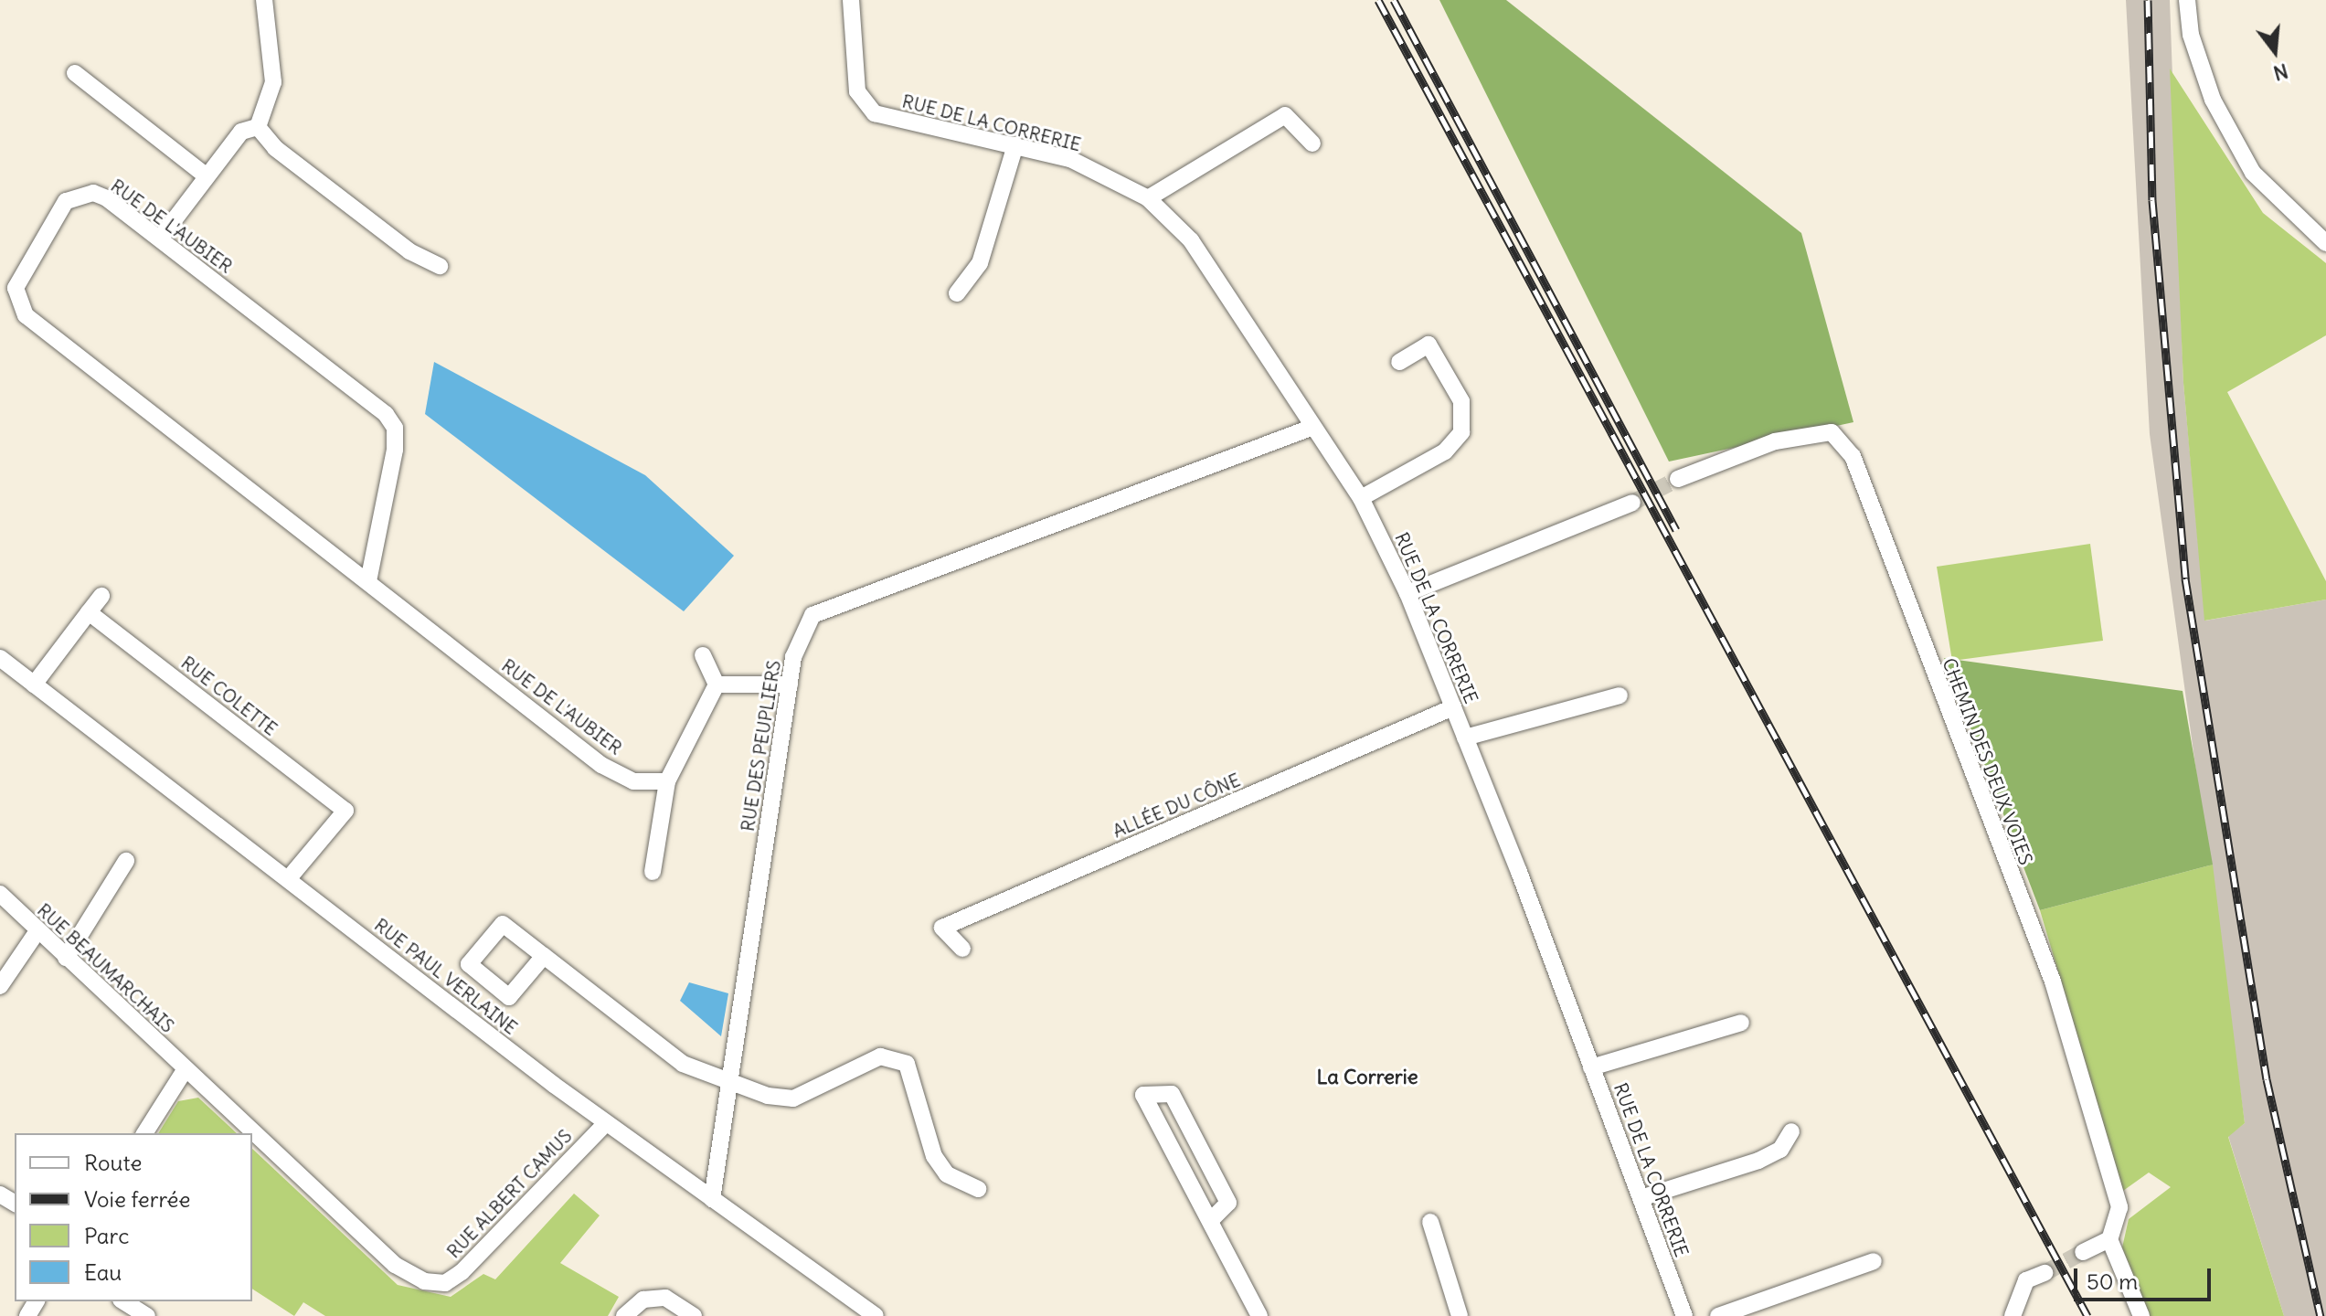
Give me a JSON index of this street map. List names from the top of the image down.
{
  "streets": {
    "street": [
      "RUE DE LA CORRERIE",
      "RUE DE L'AUBIER",
      "RUE COLETTE",
      "RUE DES PEUPLIERS",
      "CHEMIN DES DEUX VOIES",
      "ALLÉE DU CÔNE",
      "RUE BEAUMARCHAIS",
      "RUE PAUL VERLAINE",
      "RUE ALBERT CAMUS"
    ]
  },
  "crossings": [
    ["RUE DE LA CORRERIE", "RUE DES PEUPLIERS"],
    ["RUE DE LA CORRERIE", "ALLÉE DU CÔNE"],
    ["RUE COLETTE", "RUE PAUL VERLAINE"],
    ["RUE DES PEUPLIERS", "RUE PAUL VERLAINE"],
    ["RUE BEAUMARCHAIS", "RUE ALBERT CAMUS"],
    ["RUE PAUL VERLAINE", "RUE ALBERT CAMUS"]
  ],
  "districts": ["La Correrie"],
  "legend": [
    "Route",
    "Voie ferrée",
    "Parc",
    "Eau"
  ],
  "scale_bar": "50 m",
  "north": "bottom"
}
